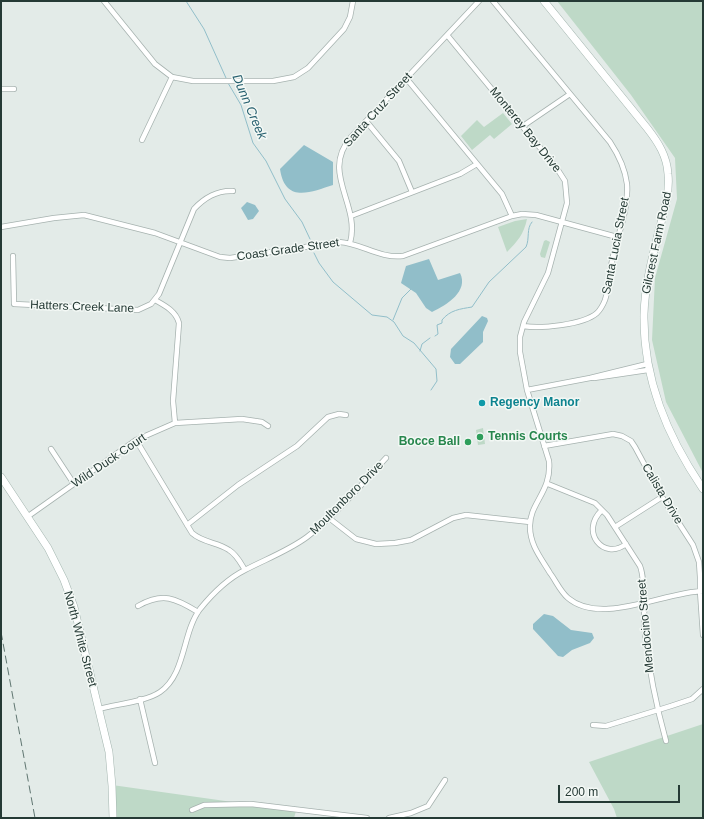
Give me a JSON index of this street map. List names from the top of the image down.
{
  "streets": {
    "main road": ["Gilcrest Farm Road", "North White Street"],
    "street": [
      "Santa Cruz Street",
      "Monterey Bay Drive",
      "Santa Lucia Street",
      "Coast Grade Street",
      "Hatters Creek Lane",
      "Wild Duck Court",
      "Calista Drive",
      "Moultonboro Drive",
      "Mendocino Street"
    ]
  },
  "crossings": [
    ["Santa Cruz Street", "Monterey Bay Drive"],
    ["Santa Cruz Street", "Coast Grade Street"],
    ["Monterey Bay Drive", "Santa Lucia Street"],
    ["Monterey Bay Drive", "Coast Grade Street"],
    ["Monterey Bay Drive", "Calista Drive"],
    ["Monterey Bay Drive", "Mendocino Street"],
    ["Santa Lucia Street", "Coast Grade Street"],
    ["Coast Grade Street", "Hatters Creek Lane"],
    ["Wild Duck Court", "North White Street"],
    ["Moultonboro Drive", "North White Street"]
  ],
  "water": ["Dunn Creek"],
  "places": ["Regency Manor", "Tennis Courts", "Bocce Ball"],
  "scale_bar": "200 m"
}
